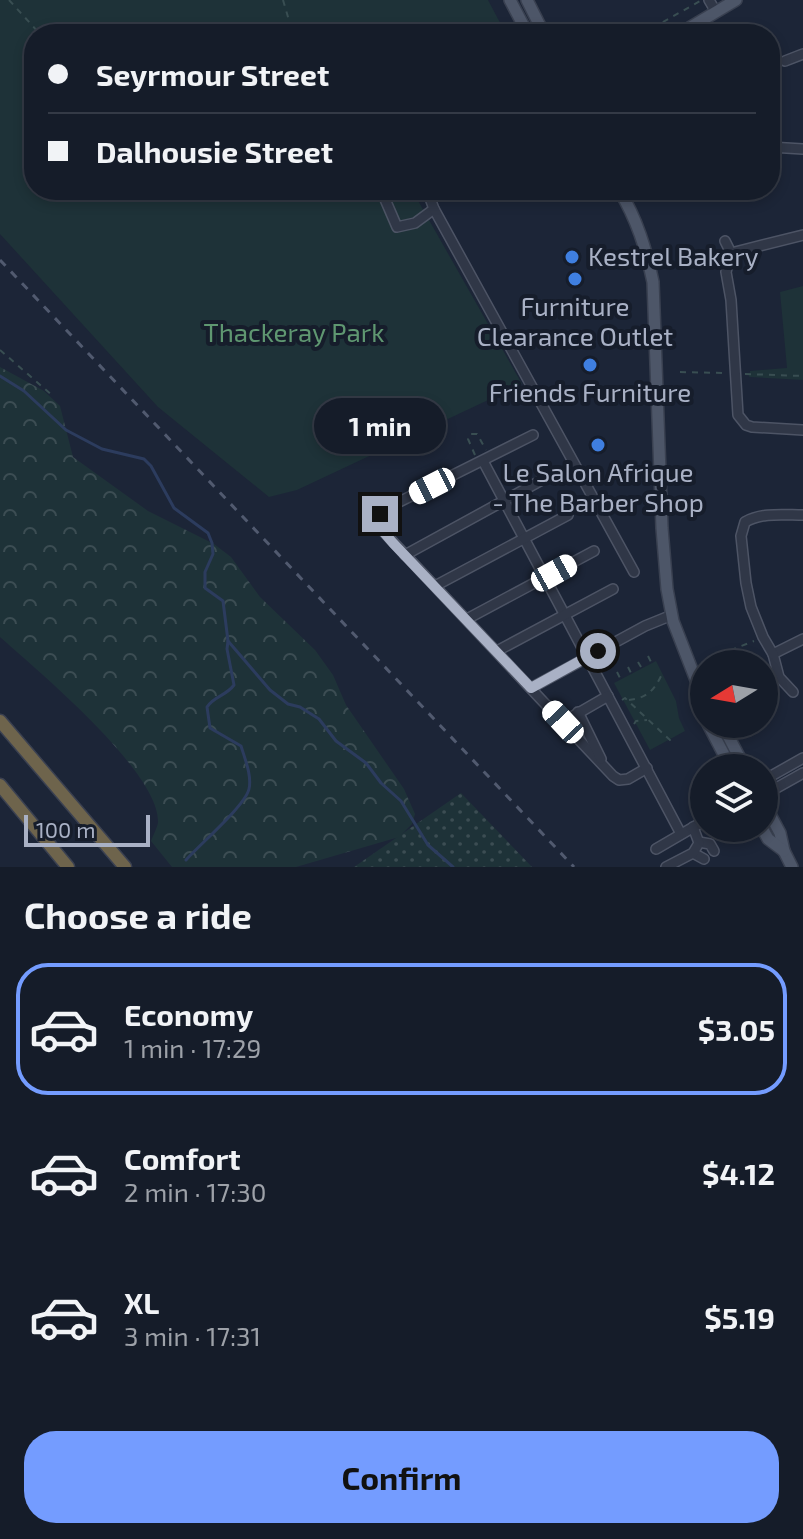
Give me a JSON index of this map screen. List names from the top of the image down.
{
  "parks": ["Thackeray Park"],
  "places": [
    "Kestrel Bakery",
    "Furniture Clearance Outlet",
    "Friends Furniture",
    "Le Salon Afrique - The Barber Shop"
  ],
  "scale_bar": "100 m",
  "north": "left",
  "page": {
    "banner": ["Seyrmour Street", "Dalhousie Street"],
    "bubble": "1 min",
    "scale": "100 m",
    "heading": "Choose a ride",
    "list": [
      {
        "name": "Economy",
        "note": "1 min · 17:29",
        "value": "$3.05"
      },
      {
        "name": "Comfort",
        "note": "2 min · 17:30",
        "value": "$4.12"
      },
      {
        "name": "XL",
        "note": "3 min · 17:31",
        "value": "$5.19"
      }
    ],
    "buttons": "Confirm"
  }
}
